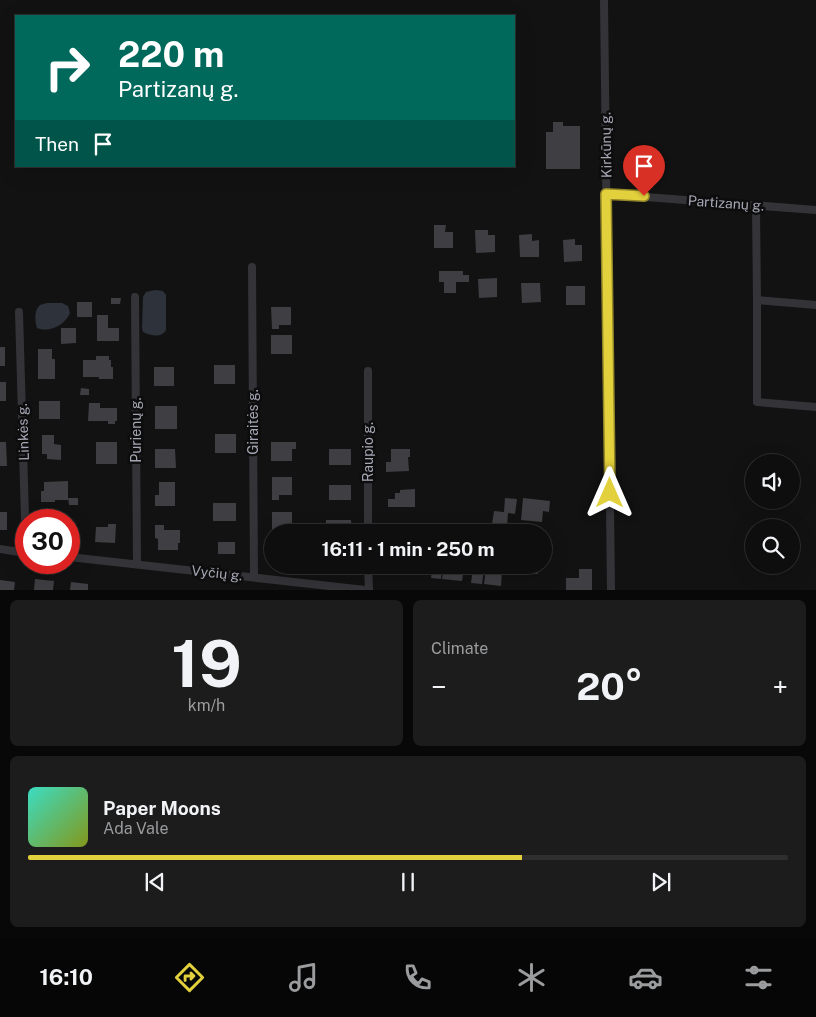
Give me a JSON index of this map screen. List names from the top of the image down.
{
  "streets": {
    "street": [
      "Kirkūnų g.",
      "Partizanų g.",
      "Giraitės g.",
      "Purienų g.",
      "Linkės g.",
      "Raupio g.",
      "Vyčių g."
    ]
  },
  "crossings": [
    ["Kirkūnų g.", "Partizanų g."],
    ["Giraitės g.", "Vyčių g."],
    ["Purienų g.", "Vyčių g."]
  ],
  "page": {
    "turn": ["220 m", "Partizanų g."],
    "then": "Then",
    "limit": "30",
    "trip": "16:11 · 1 min · 250 m",
    "tile": [
      ["19", "km/h"],
      "Climate"
    ],
    "heat": ["−", "20°", "+"],
    "song": ["Paper Moons", "Ada Vale"],
    "tabs": "16:10"
  }
}
